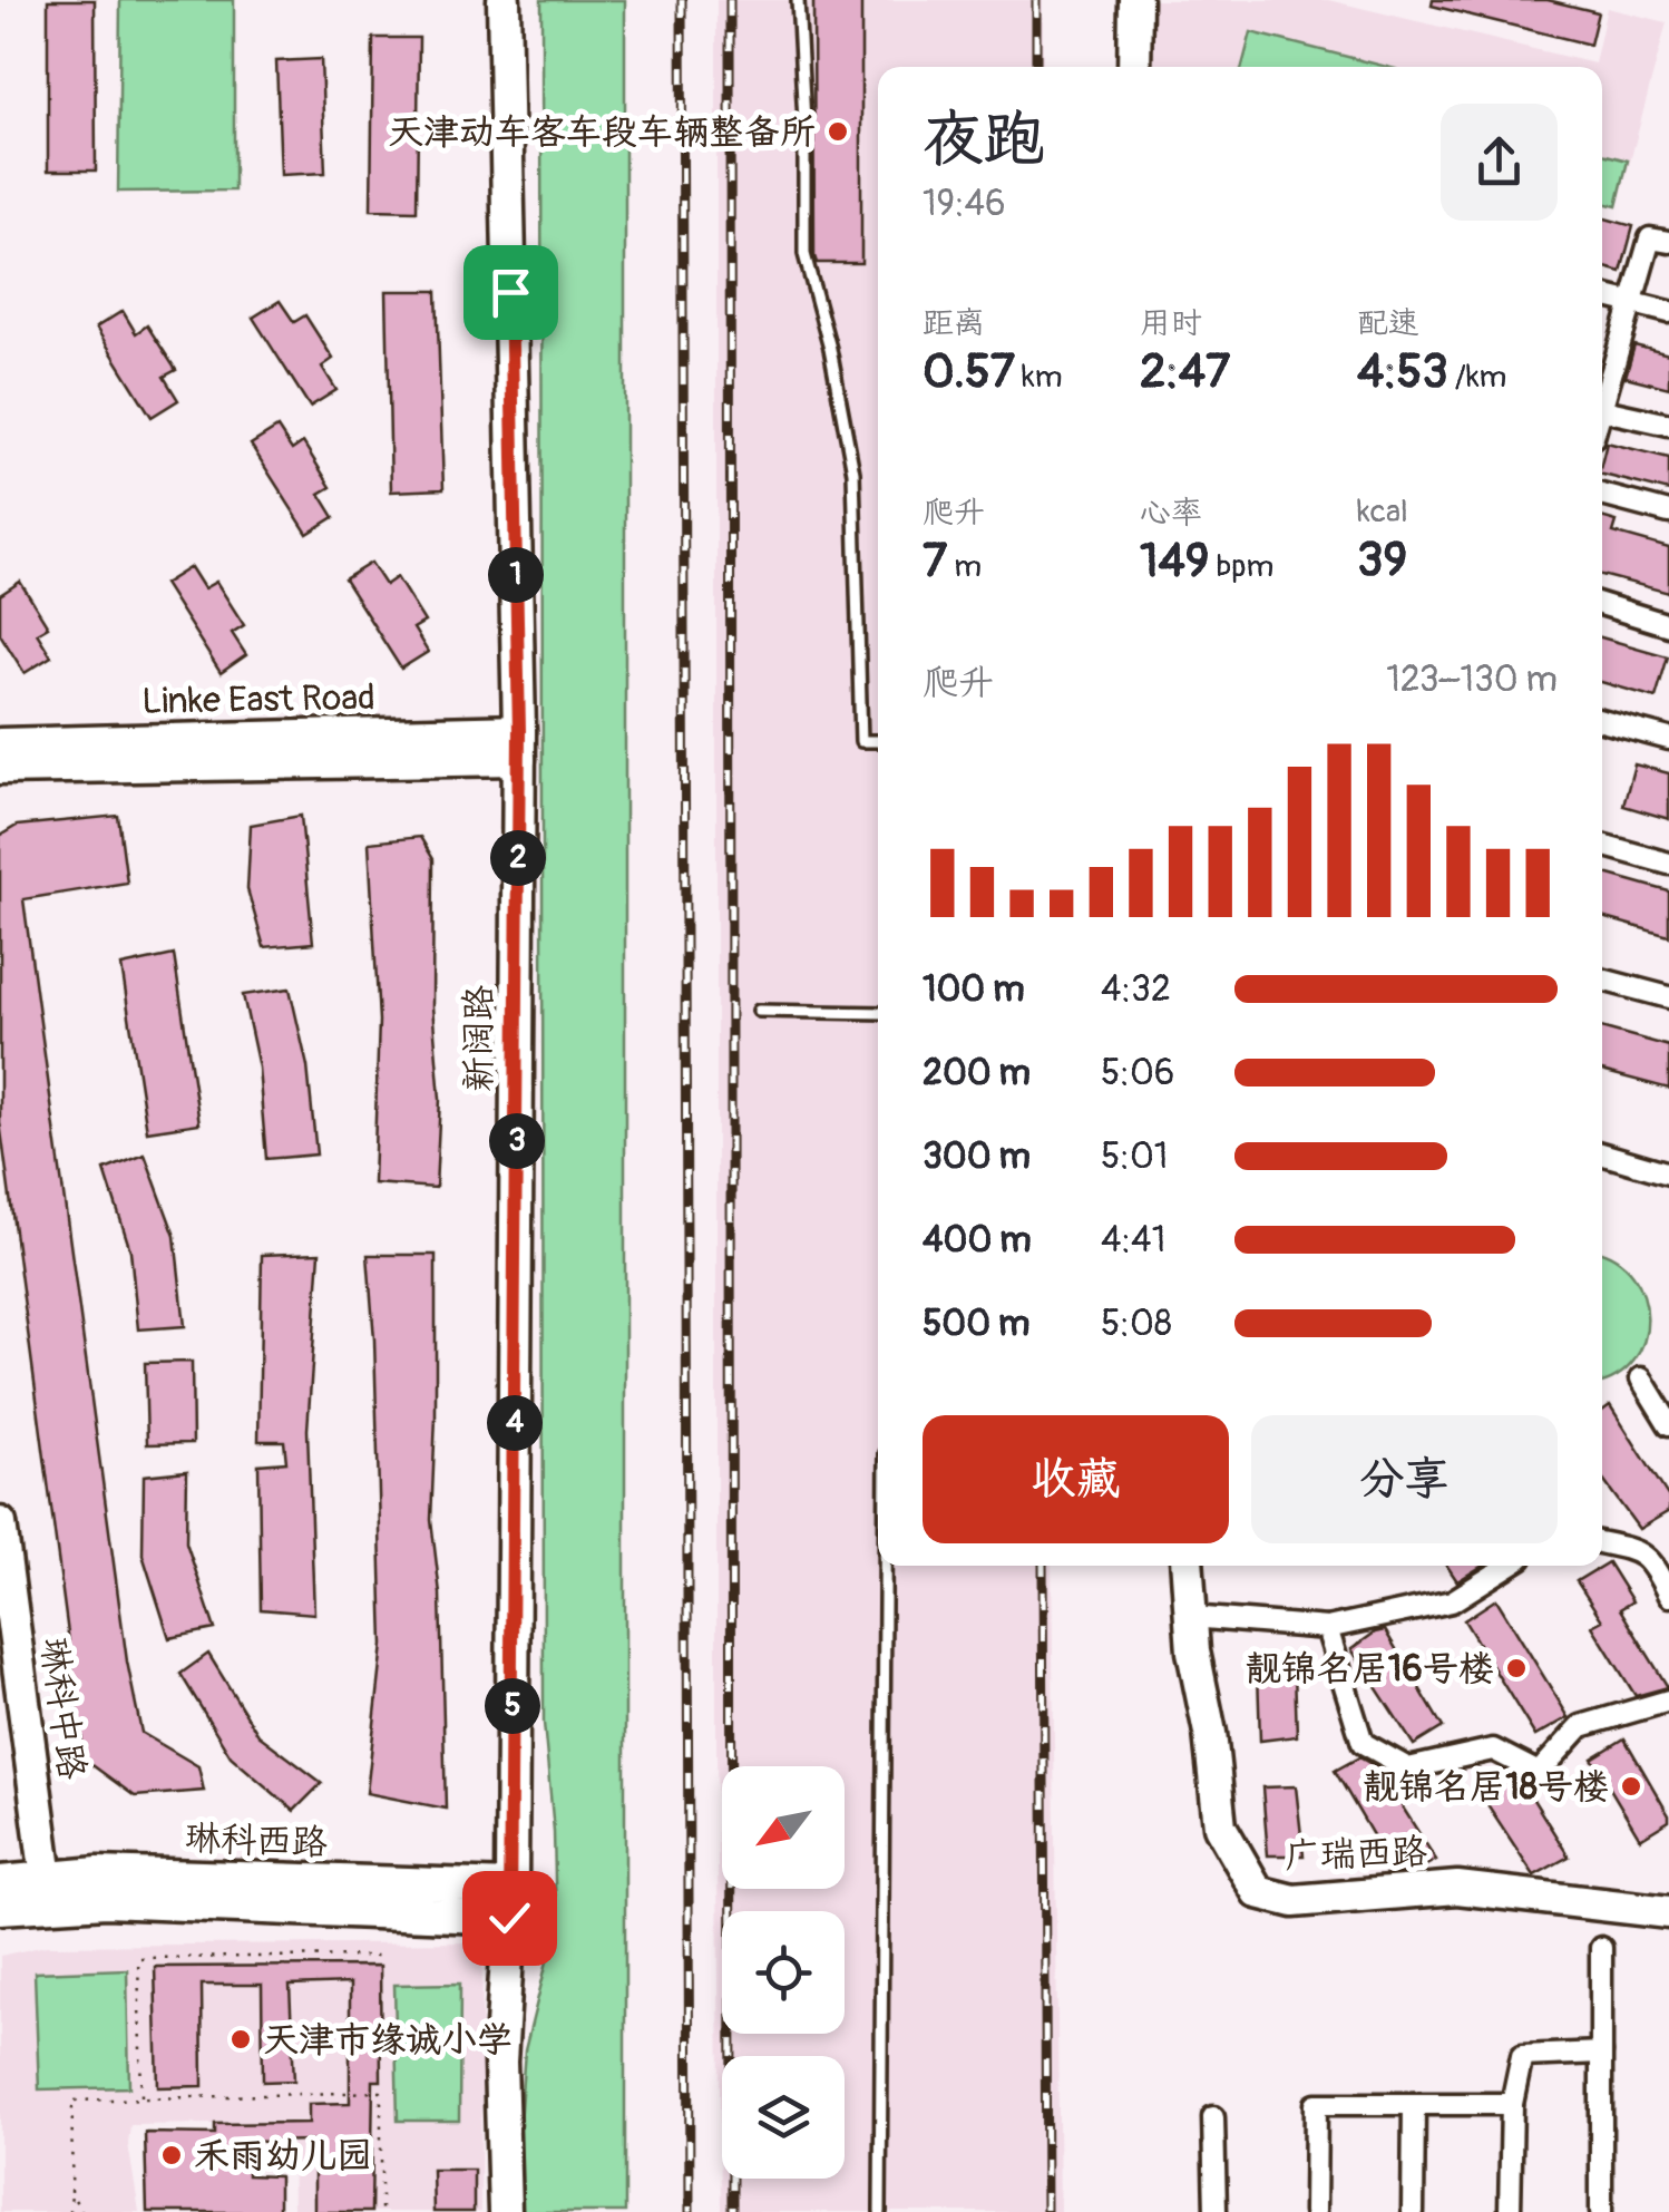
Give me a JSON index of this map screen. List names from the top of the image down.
{
  "streets": {
    "street": [
      "Linke East Road",
      "新阔路",
      "琳科中路",
      "琳科西路",
      "广瑞西路"
    ]
  },
  "crossings": [
    ["Linke East Road", "新阔路"],
    ["新阔路", "琳科西路"],
    ["琳科中路", "琳科西路"]
  ],
  "places": [
    "天津动车客车段车辆整备所",
    "靓锦名居16号楼",
    "靓锦名居18号楼",
    "天津市缘诚小学",
    "禾雨幼儿园"
  ],
  "north": "bottom left",
  "page": {
    "heading": ["夜跑", "19:46"],
    "stats": [
      ["距离", "0.57 km"],
      ["用时", "2:47"],
      ["配速", "4:53 /km"],
      ["爬升", "7 m"],
      ["心率", "149 bpm"],
      ["kcal", "39"]
    ],
    "pins": [
      "1",
      "2",
      "3",
      "4",
      "5"
    ],
    "chart": ["爬升", "123–130 m"],
    "list": [
      {
        "name": "100 m",
        "note": "4:32"
      },
      {
        "name": "200 m",
        "note": "5:06"
      },
      {
        "name": "300 m",
        "note": "5:01"
      },
      {
        "name": "400 m",
        "note": "4:41"
      },
      {
        "name": "500 m",
        "note": "5:08"
      }
    ],
    "buttons": ["收藏", "分享"]
  }
}
